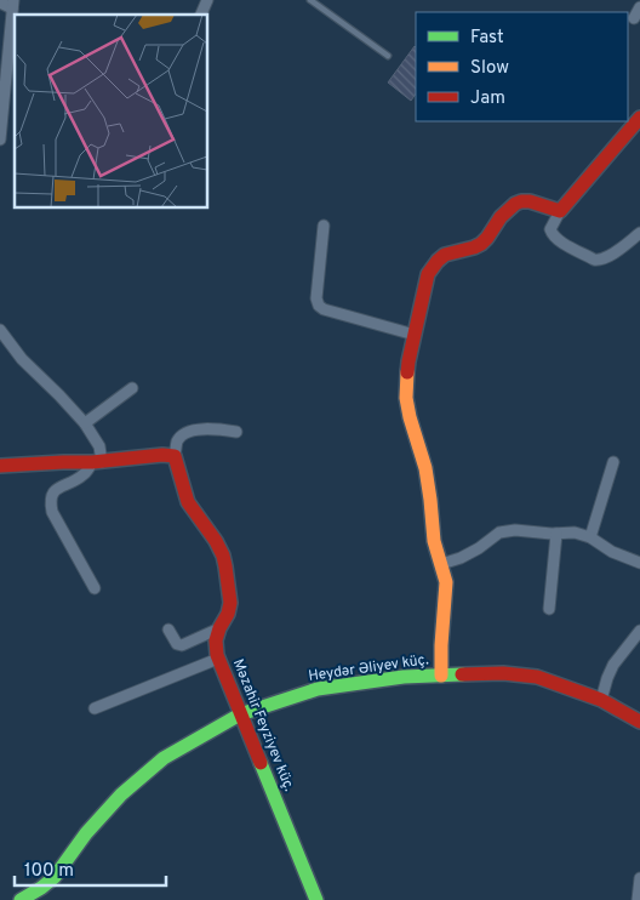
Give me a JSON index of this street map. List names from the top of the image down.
{
  "streets": {
    "street": ["Heydər Əliyev küç.", "Məzahir Feyziyev küç."]
  },
  "crossings": [
    ["Heydər Əliyev küç.", "Məzahir Feyziyev küç."]
  ],
  "legend": ["Fast", "Slow", "Jam"],
  "scale_bar": "100 m"
}
